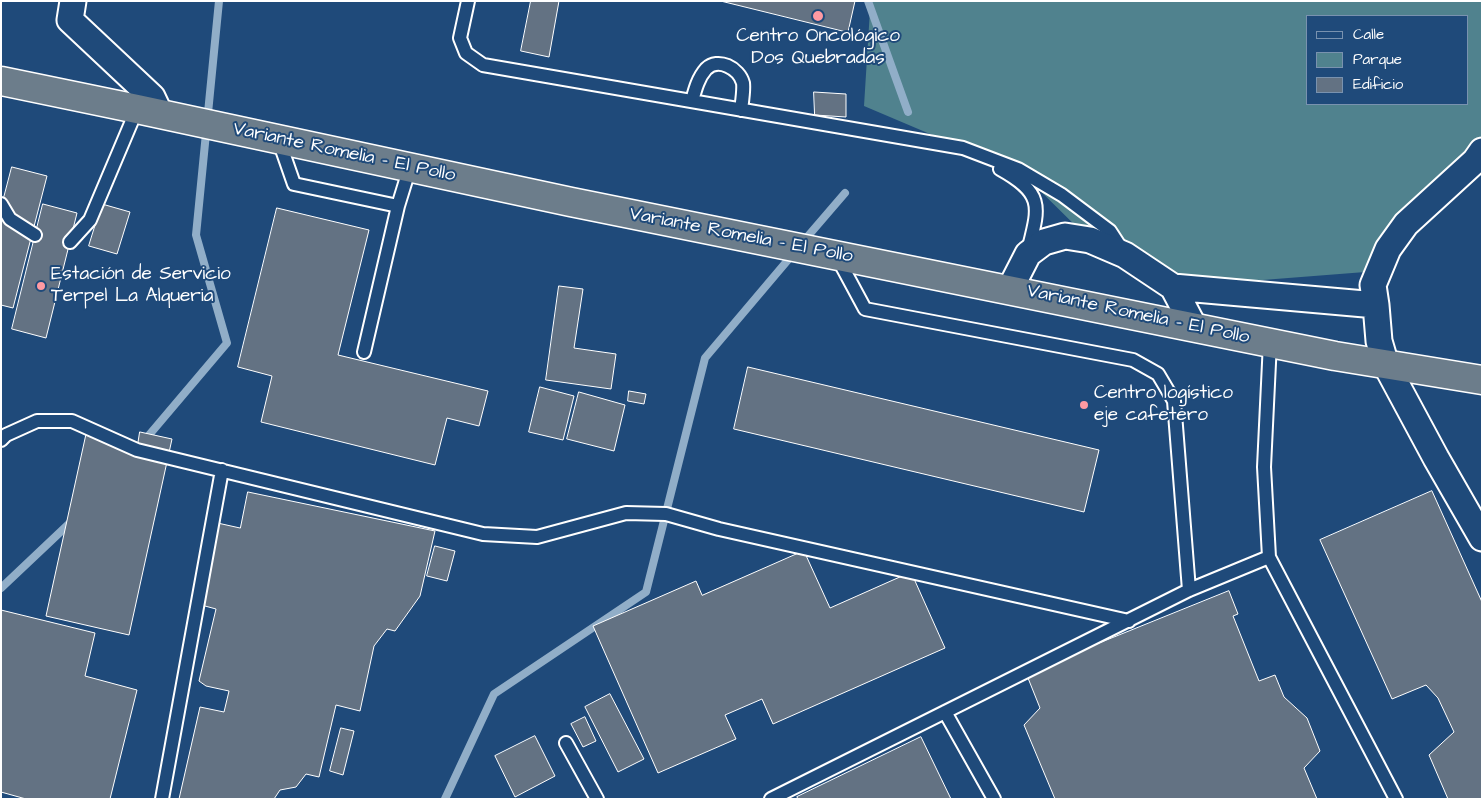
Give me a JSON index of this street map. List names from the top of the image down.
{
  "streets": {
    "highway": ["Variante Romelia - El Pollo"]
  },
  "places": ["Centro Oncológico Dos Quebradas", "Estación de Servicio Terpel La Alqueria", "Centro logístico eje cafetero"],
  "legend": ["Calle", "Parque", "Edificio"]
}
